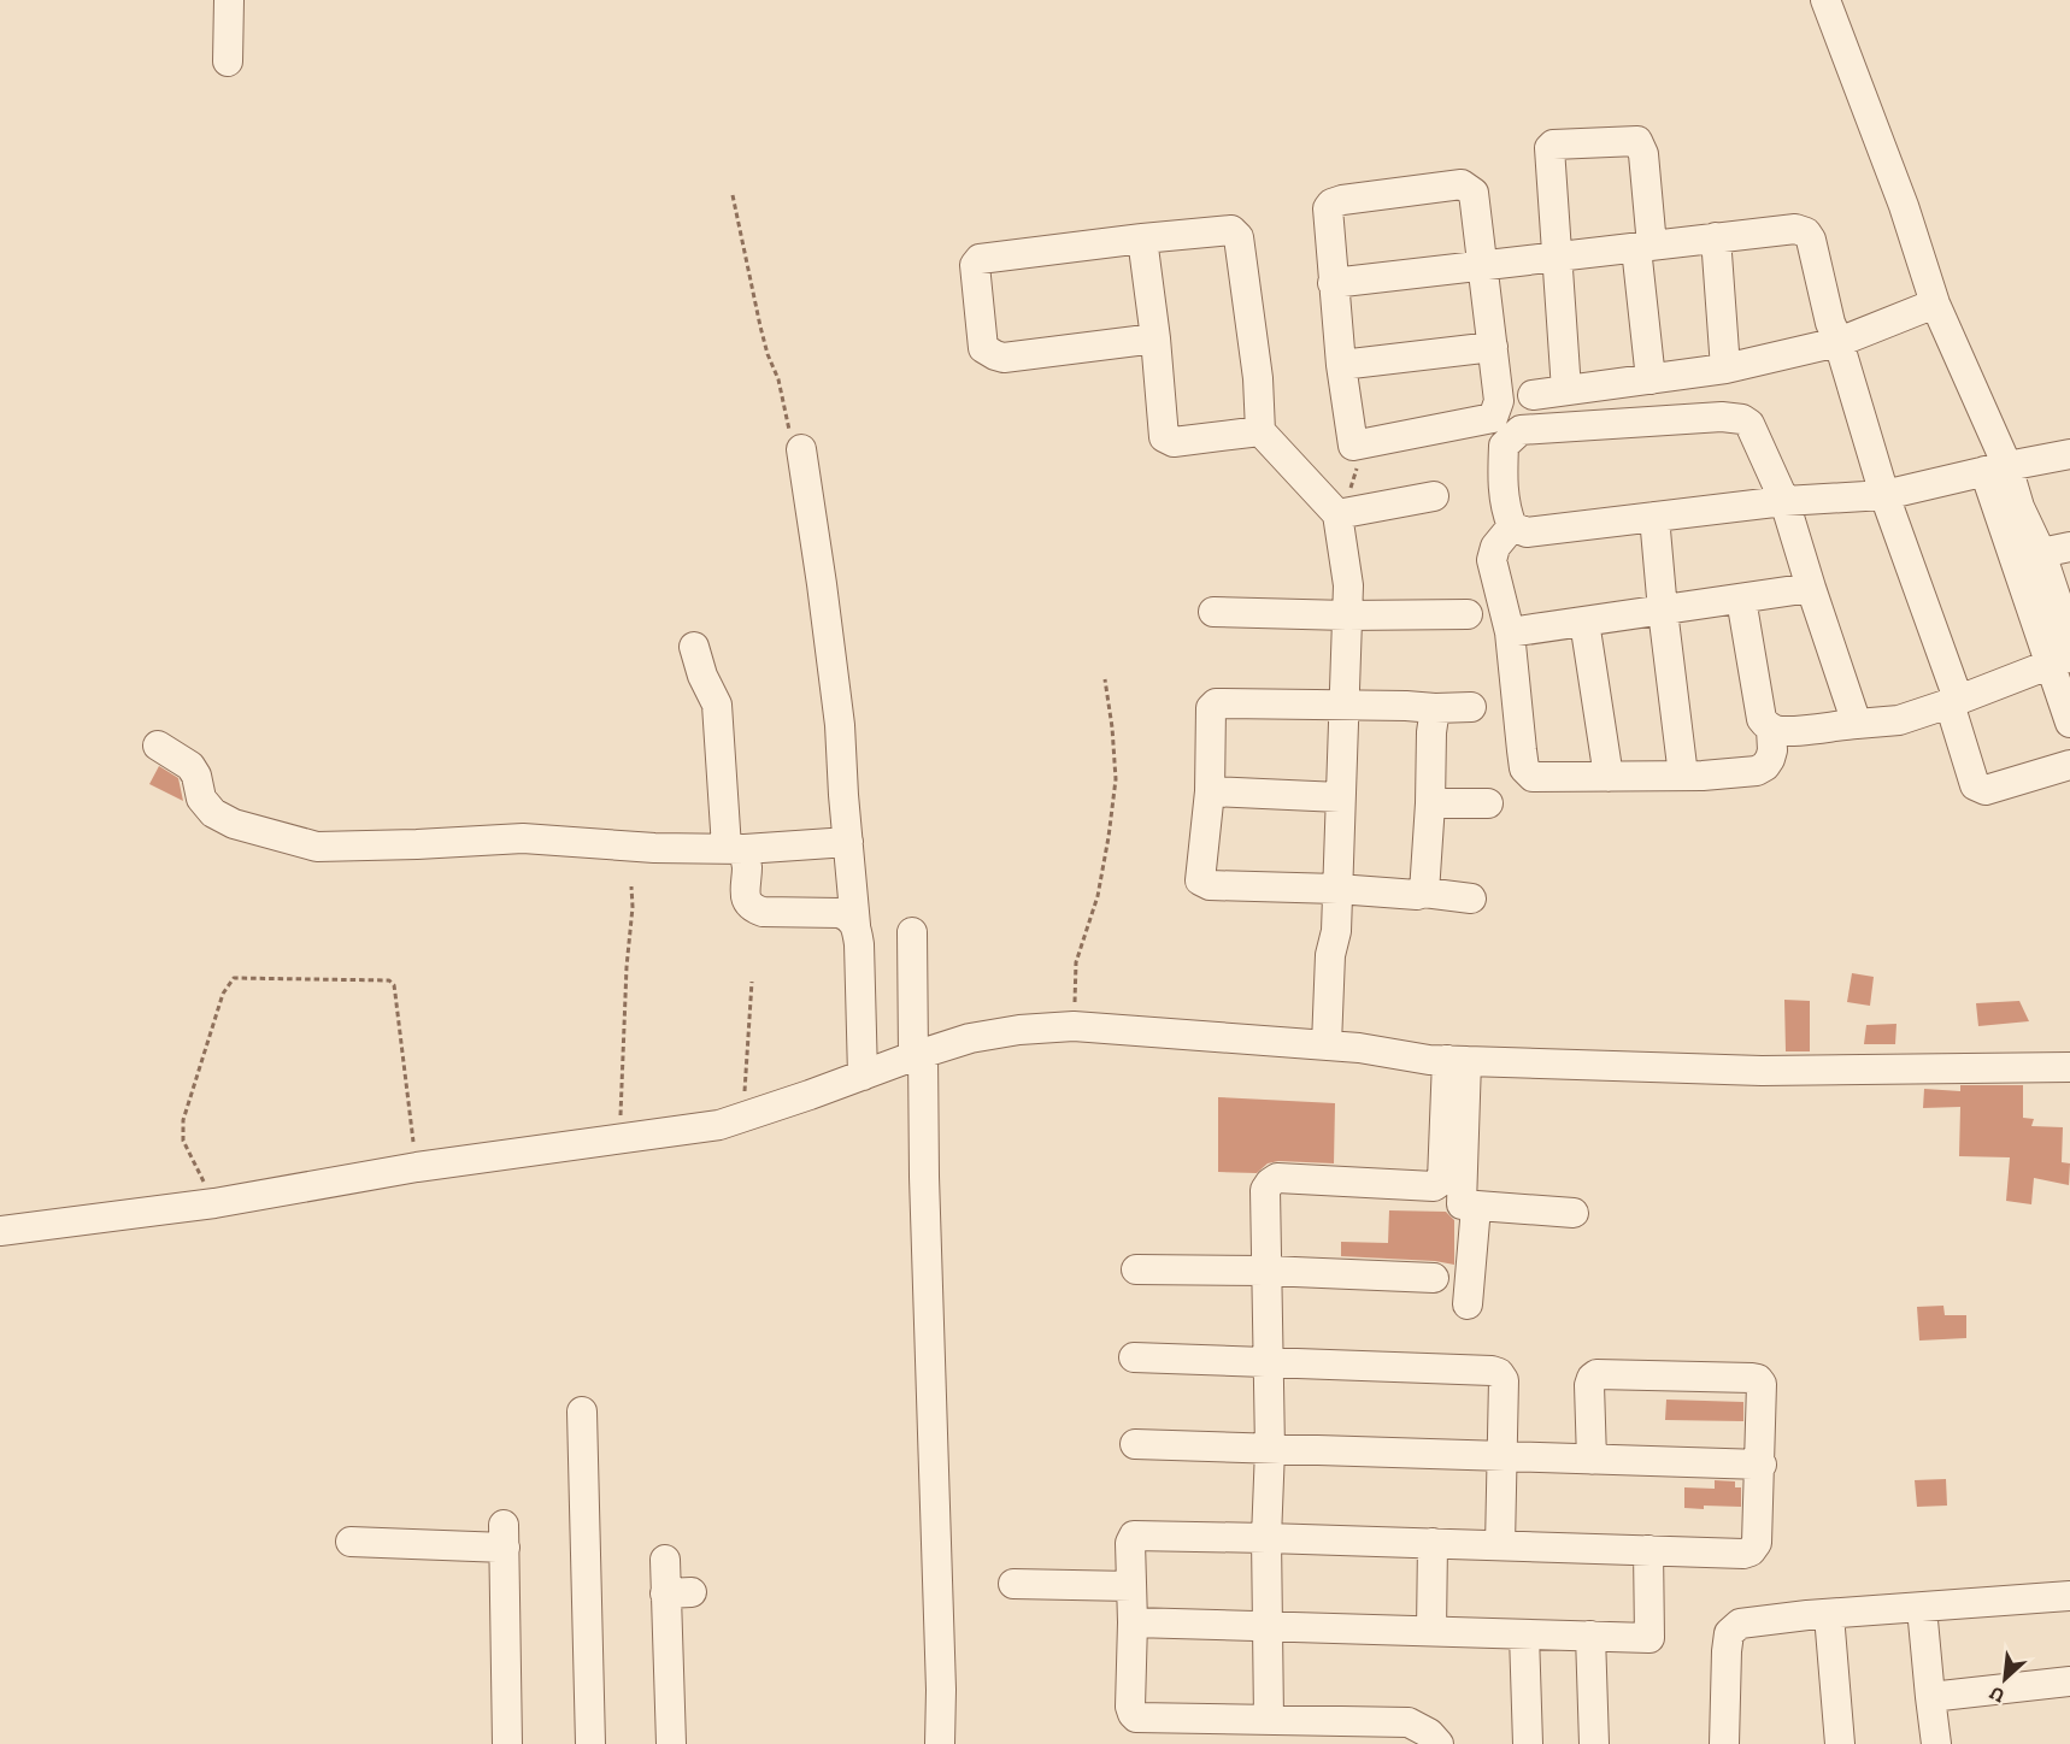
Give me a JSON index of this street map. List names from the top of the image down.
{
  "north": "bottom left"
}
